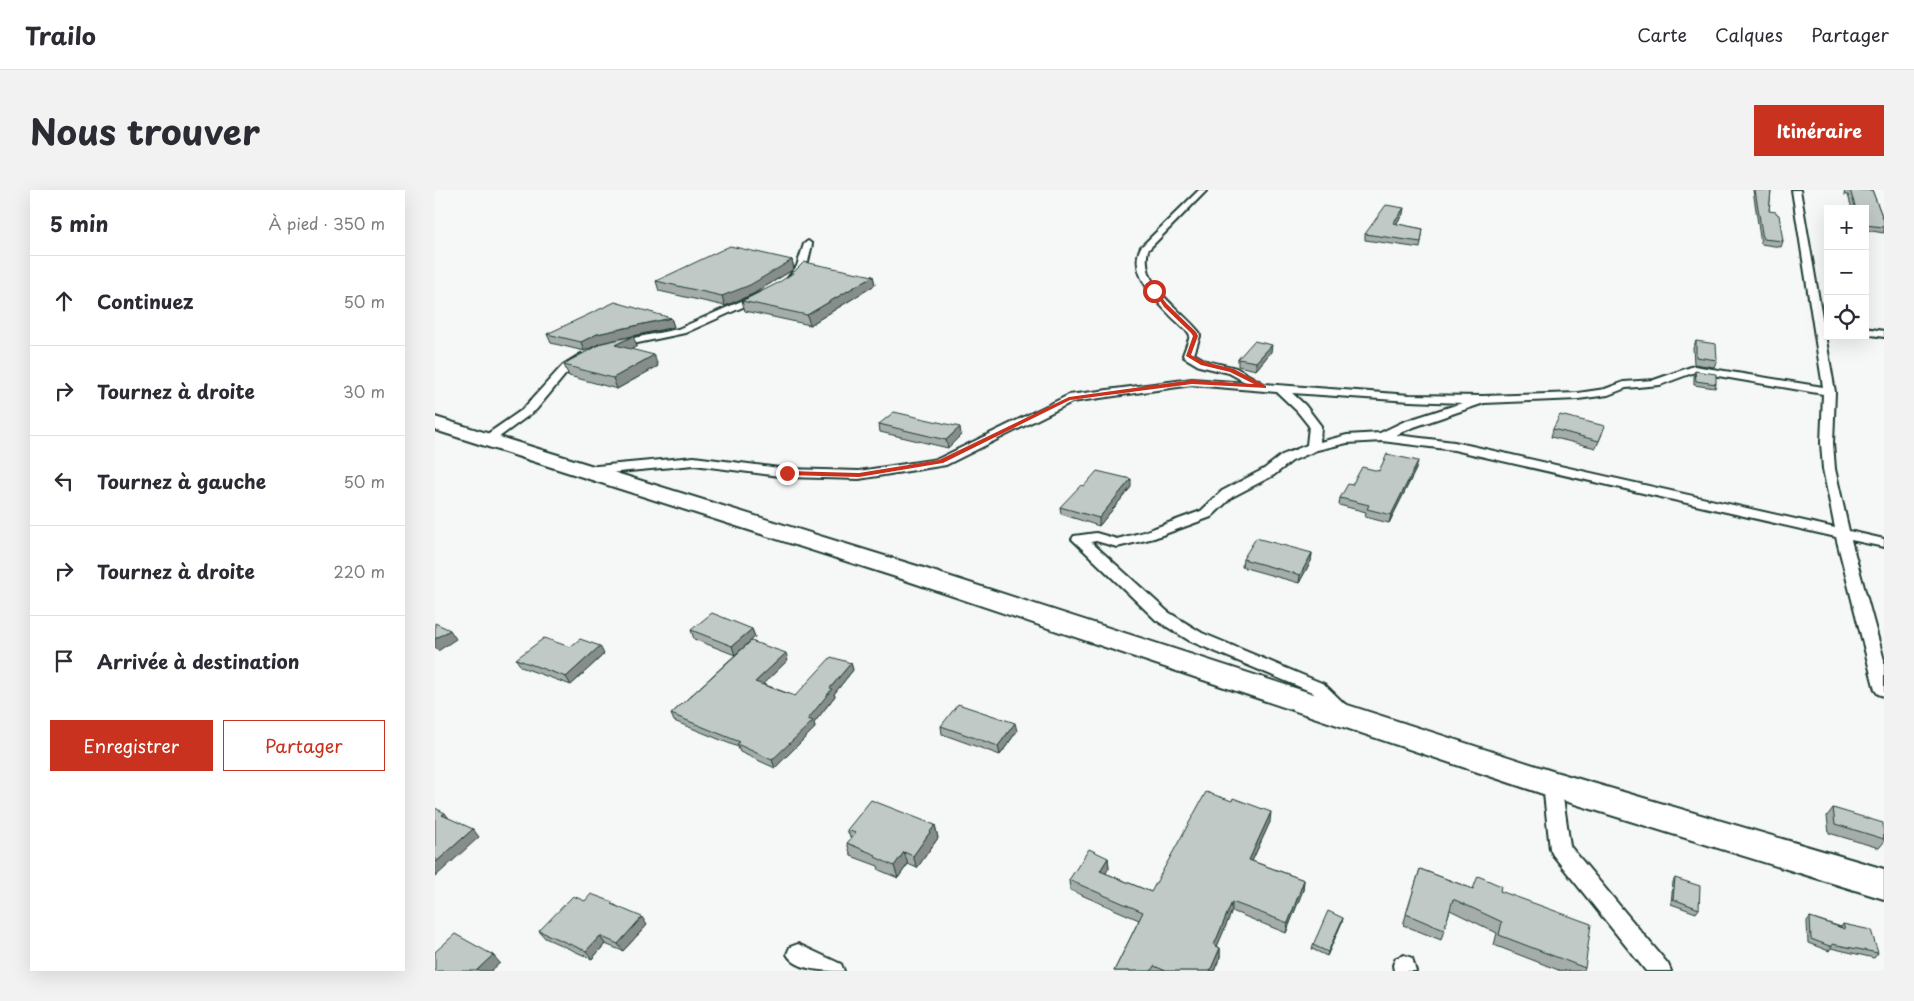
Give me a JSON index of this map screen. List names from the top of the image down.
{
  "page": {
    "header": "Trailo",
    "nav": ["Carte", "Calques", "Partager"],
    "title": "Nous trouver",
    "buttons": [
      "Itinéraire",
      ["Enregistrer", "Partager"]
    ],
    "heading": ["5 min", "À pied · 350 m"],
    "map_buttons": ["+", "−"],
    "list": [
      ["Continuez", "50 m"],
      ["Tournez à droite", "30 m"],
      ["Tournez à gauche", "50 m"],
      ["Tournez à droite", "220 m"],
      "Arrivée à destination"
    ]
  }
}
